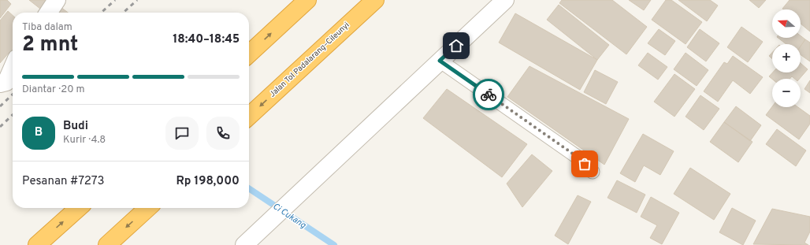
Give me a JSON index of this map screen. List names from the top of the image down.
{
  "streets": {
    "highway": ["Jalan Tol Padalarang–Cileunyi"]
  },
  "water": ["Ci Cukang"],
  "north": "left",
  "page": {
    "map_buttons": ["+", "−"],
    "heading": ["2 mnt", "Tiba dalam", "18:40–18:45"],
    "panel": [
      "Budi",
      "Kurir · 4.8",
      "Pesanan #7273",
      "Rp 198,000"
    ],
    "bar": "Diantar · 20 m",
    "round": "B"
  }
}
